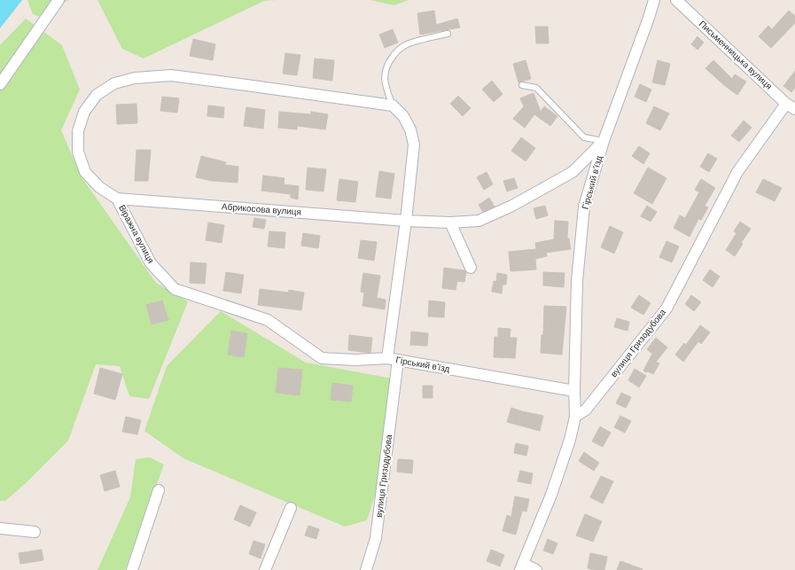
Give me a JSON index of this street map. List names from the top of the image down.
{
  "streets": {
    "street": [
      "Письменницька вулиця",
      "Гірський в’їзд",
      "Абрикосова вулиця",
      "Віражна вулиця",
      "вулиця Гризодубова",
      "Гірський в'їзд"
    ]
  },
  "crossings": [
    ["Письменницька вулиця", "вулиця Гризодубова"],
    ["Гірський в’їзд", "вулиця Гризодубова"],
    ["Гірський в’їзд", "Гірський в'їзд"],
    ["Абрикосова вулиця", "Віражна вулиця"],
    ["Абрикосова вулиця", "Гірський в'їзд"],
    ["Віражна вулиця", "Гірський в'їзд"],
    ["вулиця Гризодубова", "Гірський в'їзд"]
  ]
}
